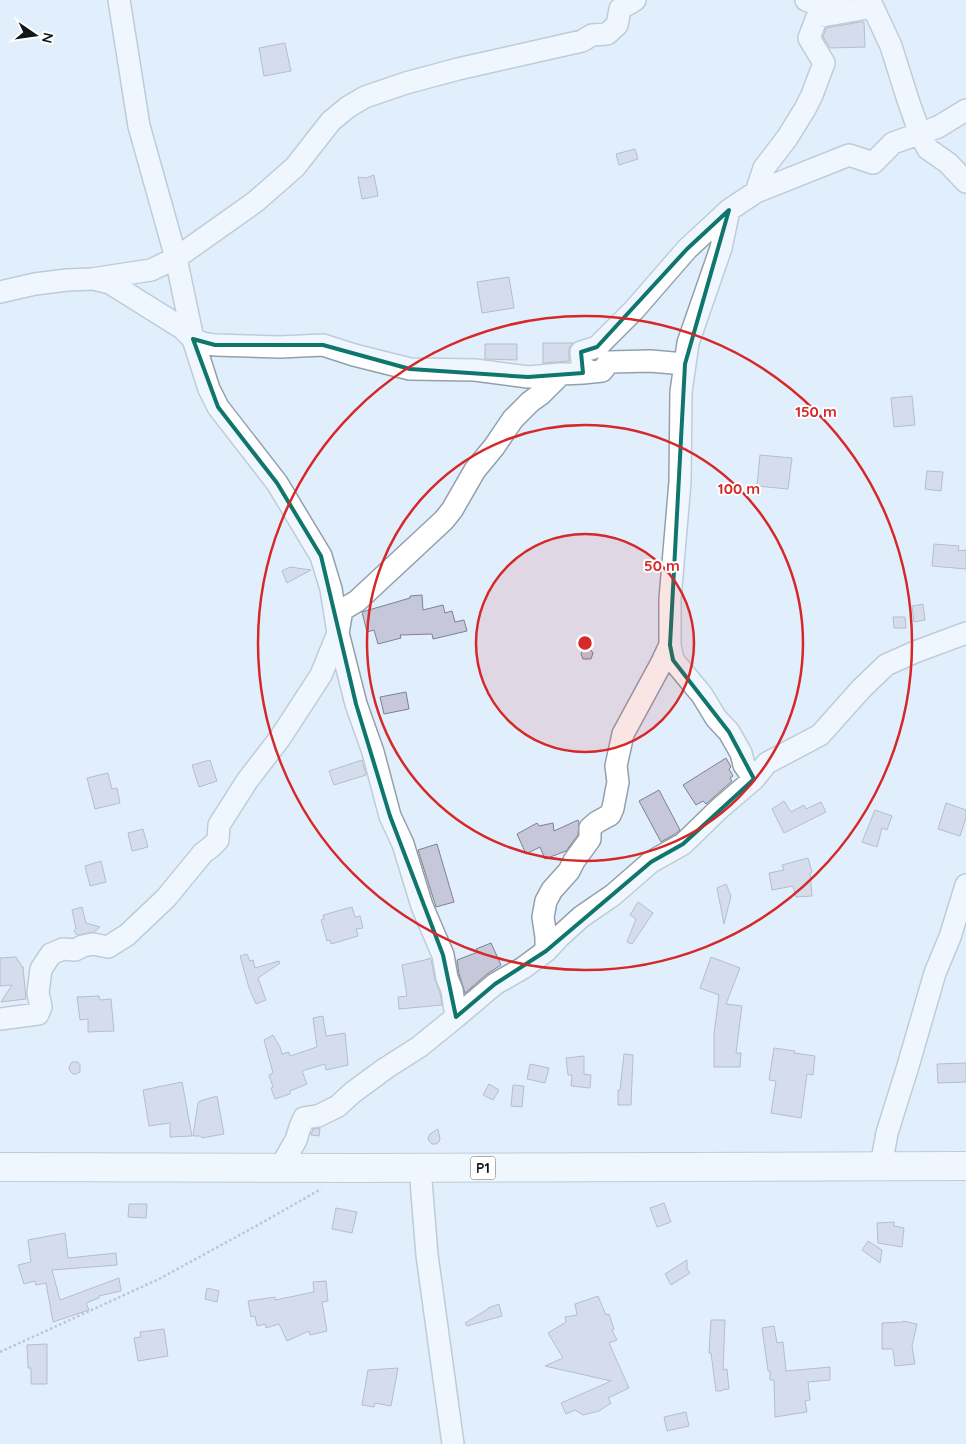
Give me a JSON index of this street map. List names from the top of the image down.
{
  "streets": {
    "main road": ["P1"]
  },
  "north": "right",
  "rings": ["150 m", "100 m", "50 m"]
}
